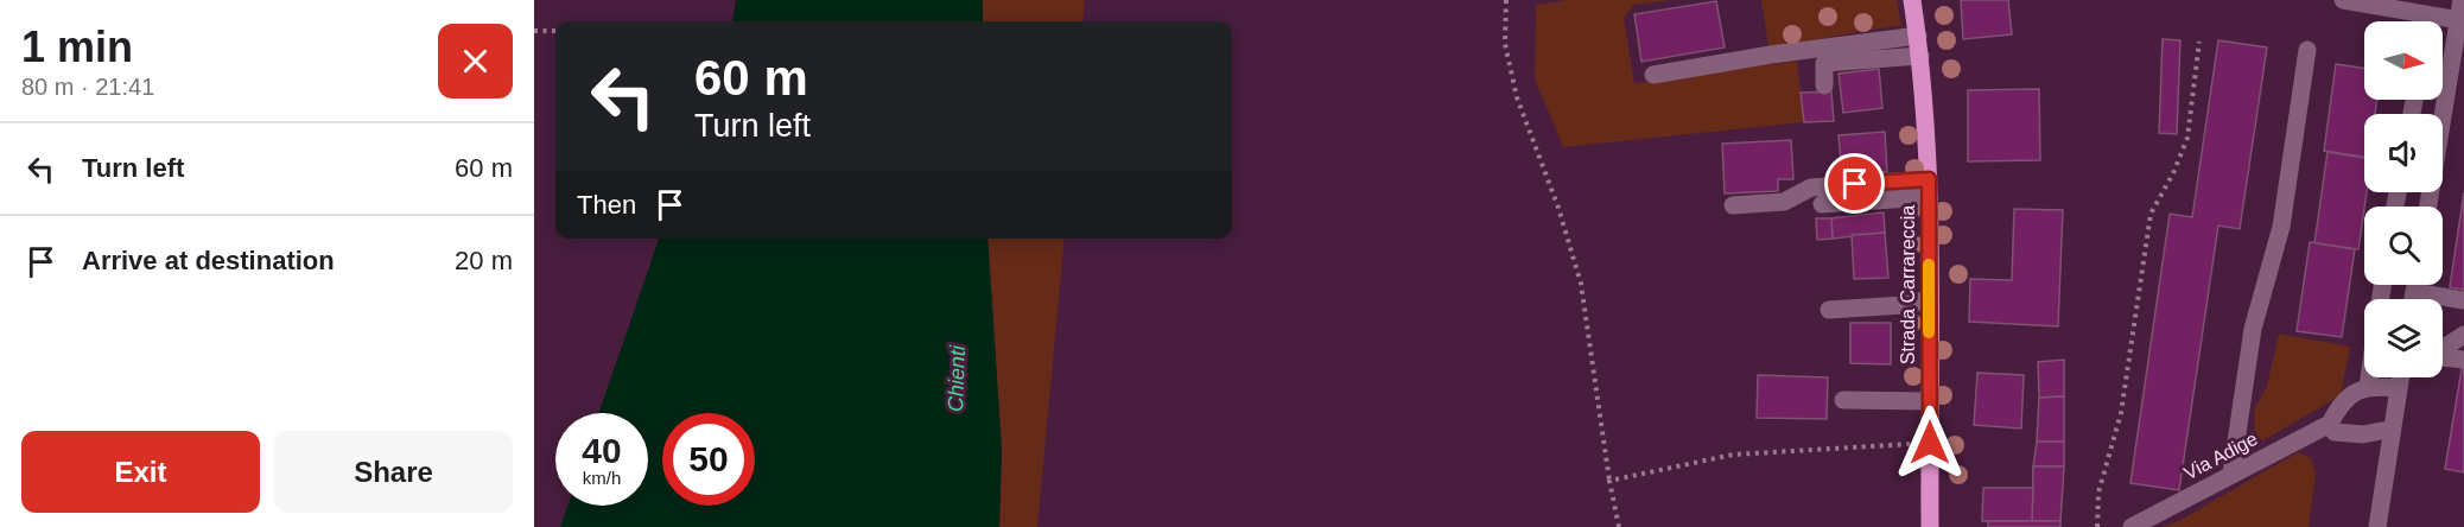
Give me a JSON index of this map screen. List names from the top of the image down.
{
  "streets": {
    "main road": ["Strada Carrareccia"],
    "street": ["Via Adige"]
  },
  "water": ["Chienti"],
  "north": "right",
  "page": {
    "heading": ["1 min", "80 m · 21:41"],
    "turn": ["60 m", "Turn left"],
    "list": [
      {
        "name": "Turn left",
        "value": "60 m"
      },
      {
        "name": "Arrive at destination",
        "value": "20 m"
      }
    ],
    "then": "Then",
    "speed": "40 km/h",
    "limit": "50",
    "buttons": ["Exit", "Share"]
  }
}
